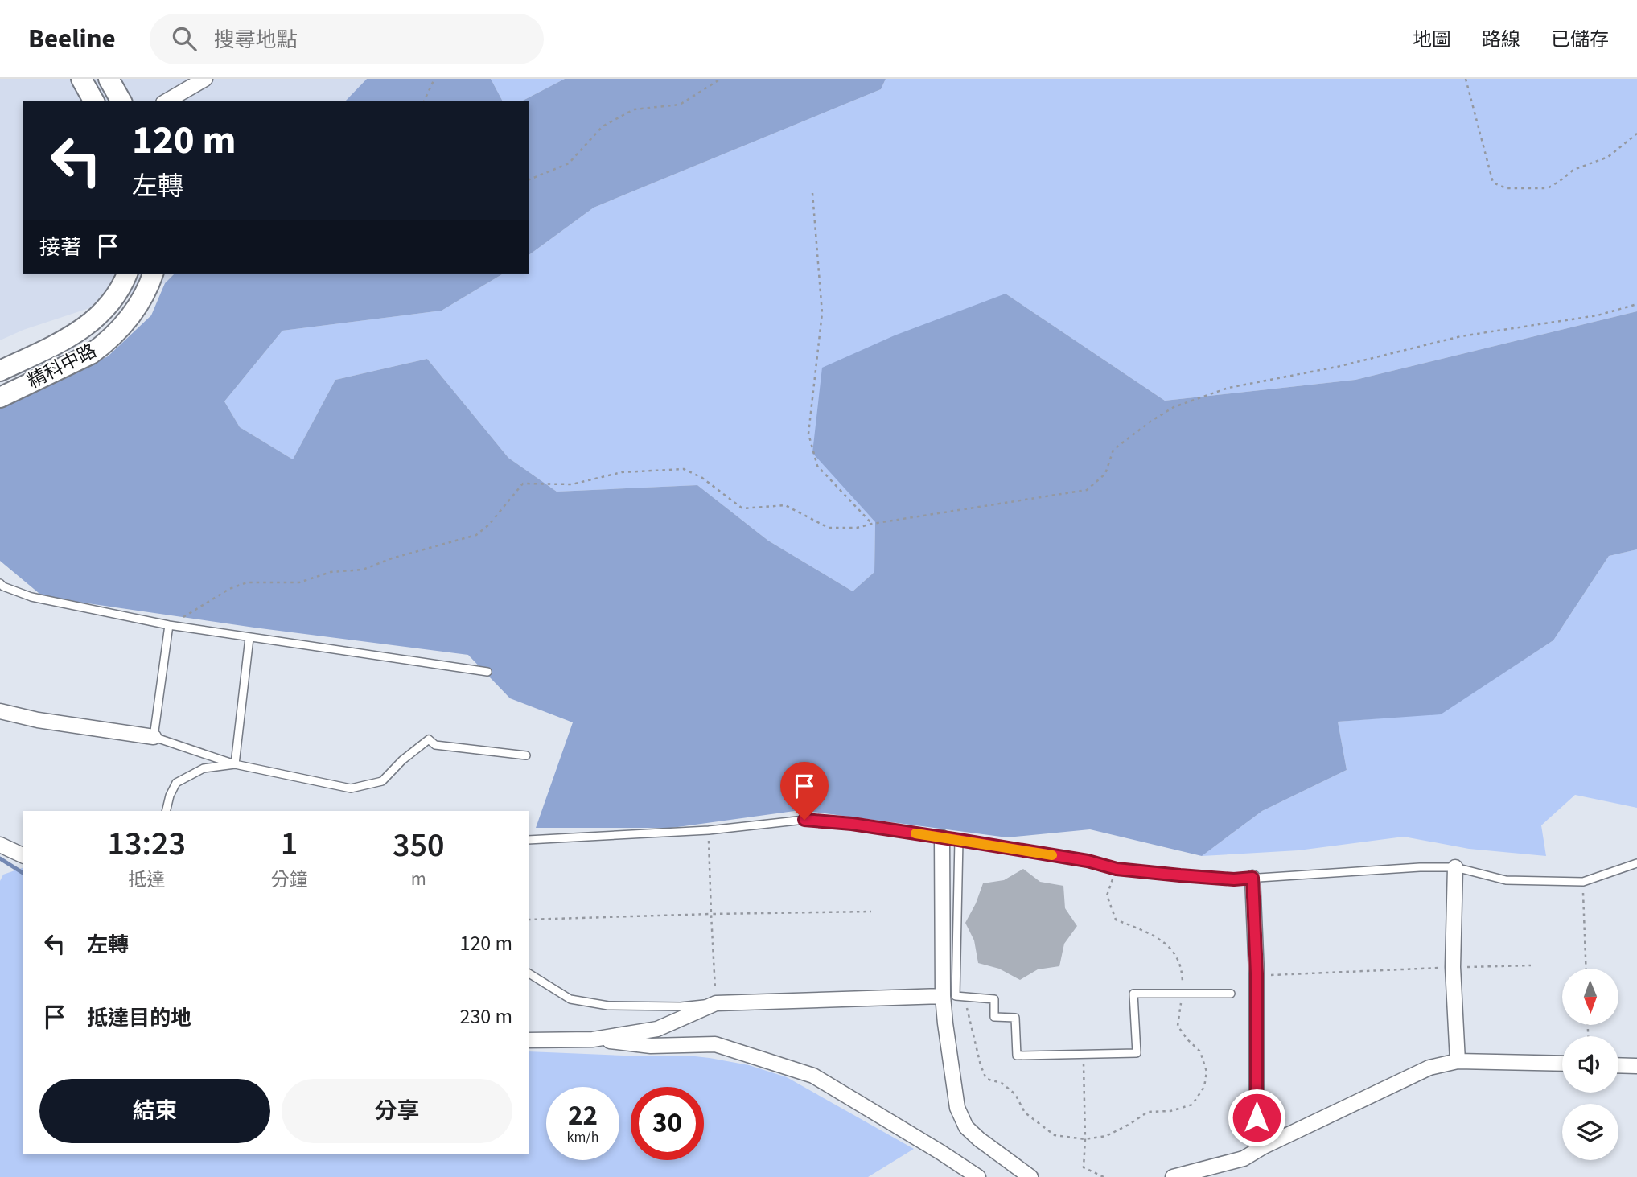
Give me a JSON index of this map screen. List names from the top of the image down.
{
  "streets": {
    "street": ["精科中路"]
  },
  "north": "bottom",
  "page": {
    "header": "Beeline",
    "search": "搜尋地點",
    "nav": ["地圖", "路線", "已儲存"],
    "turn": ["120 m", "左轉"],
    "then": "接著",
    "eta": [
      "13:23",
      "抵達",
      "1",
      "分鐘",
      "350",
      "m"
    ],
    "list": [
      {
        "name": "左轉",
        "value": "120 m"
      },
      {
        "name": "抵達目的地",
        "value": "230 m"
      }
    ],
    "buttons": ["結束", "分享"],
    "speed": "22 km/h",
    "limit": "30"
  }
}
